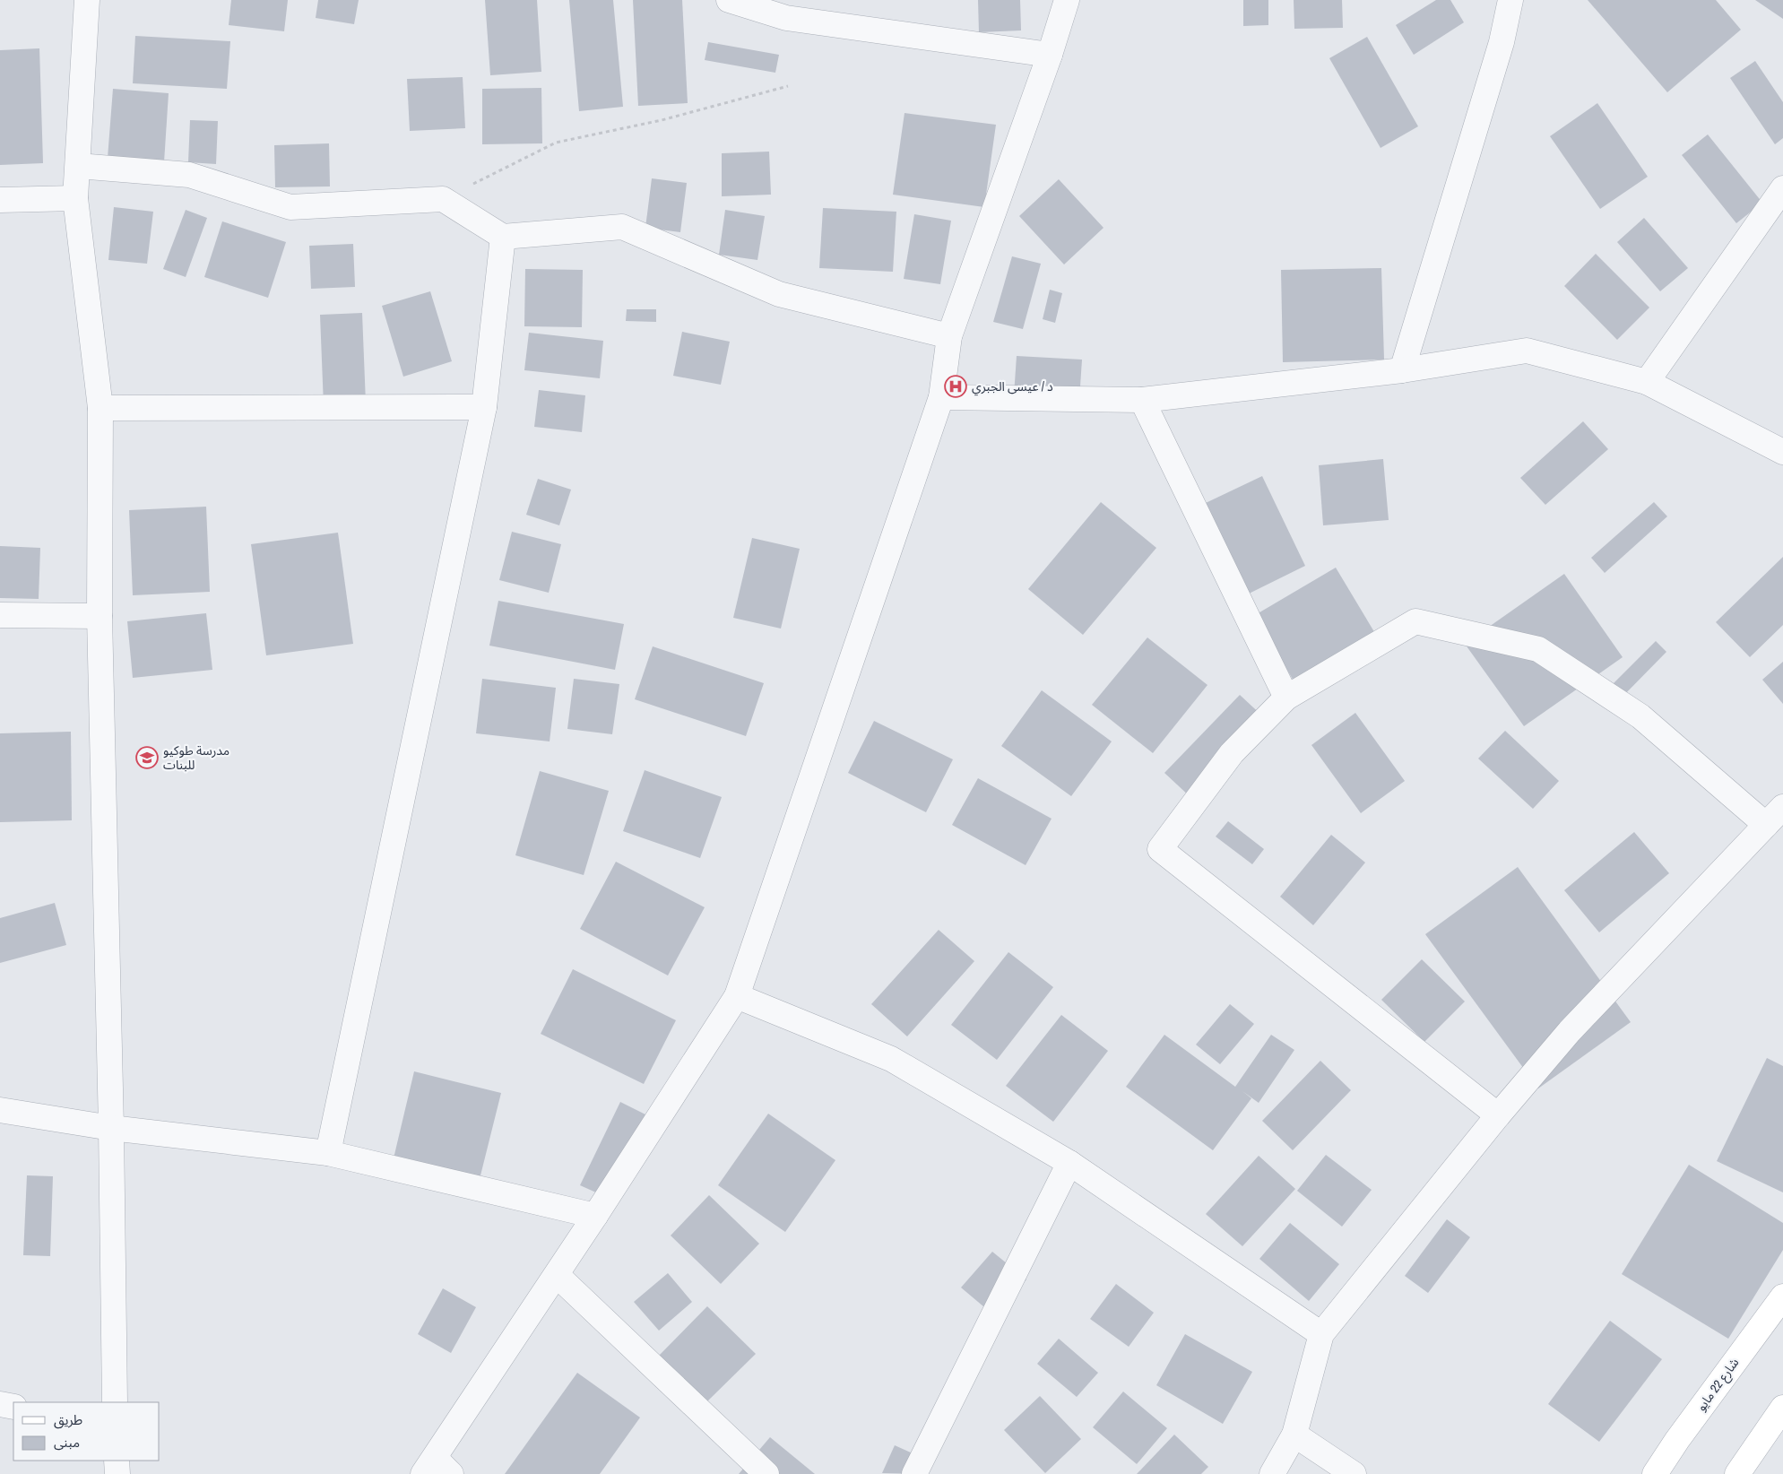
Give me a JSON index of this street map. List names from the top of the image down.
{
  "streets": {
    "main road": ["شارع 22 مايو"]
  },
  "places": {
    "hospital": ["د / عيسى الجبري"],
    "school or university": ["مدرسة طوكيو للبنات"]
  },
  "legend": ["طريق", "مبنى"]
}
